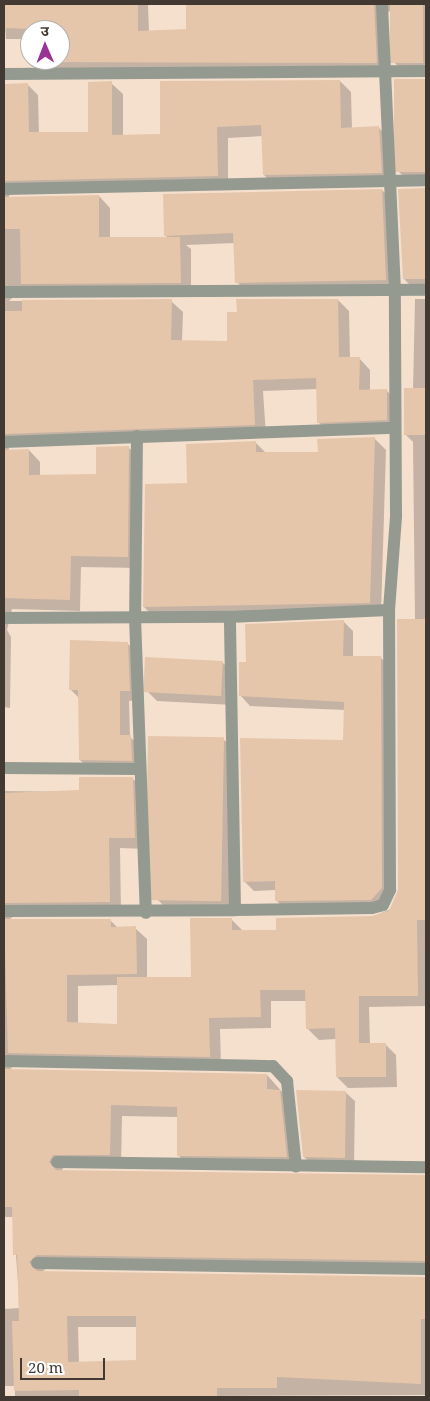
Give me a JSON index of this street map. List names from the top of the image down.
{
  "scale_bar": "20 m",
  "north": "top"
}
